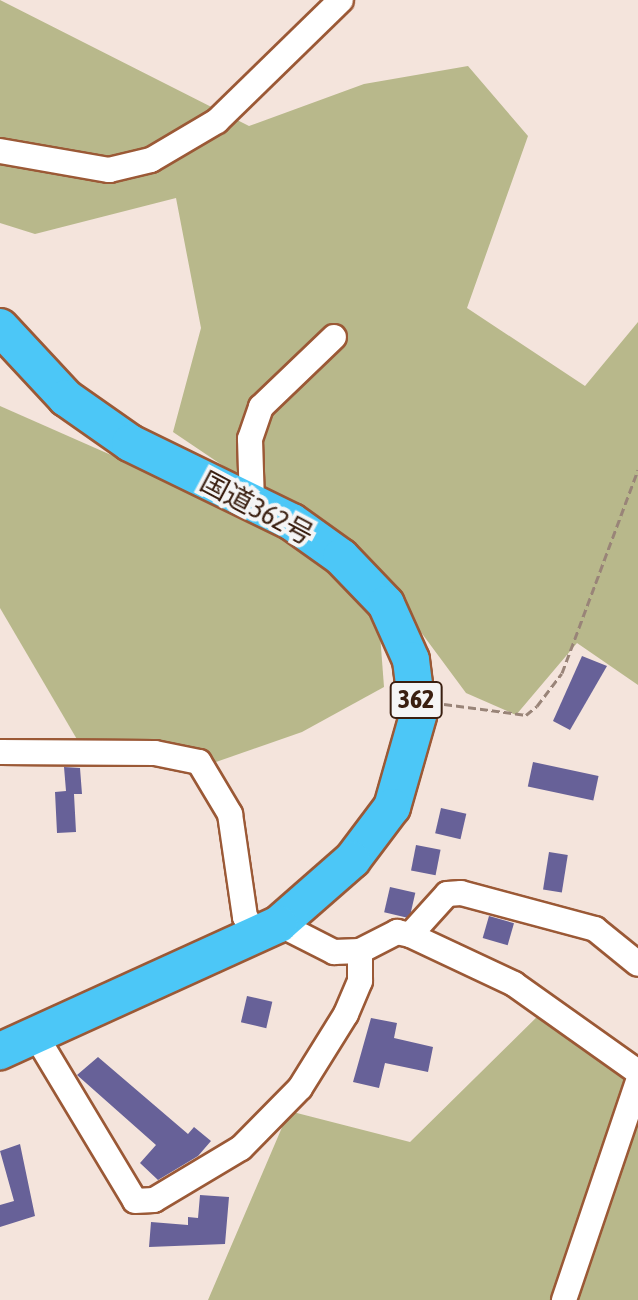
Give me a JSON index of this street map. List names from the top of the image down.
{
  "streets": {
    "highway": ["国道362号", "362"]
  }
}
